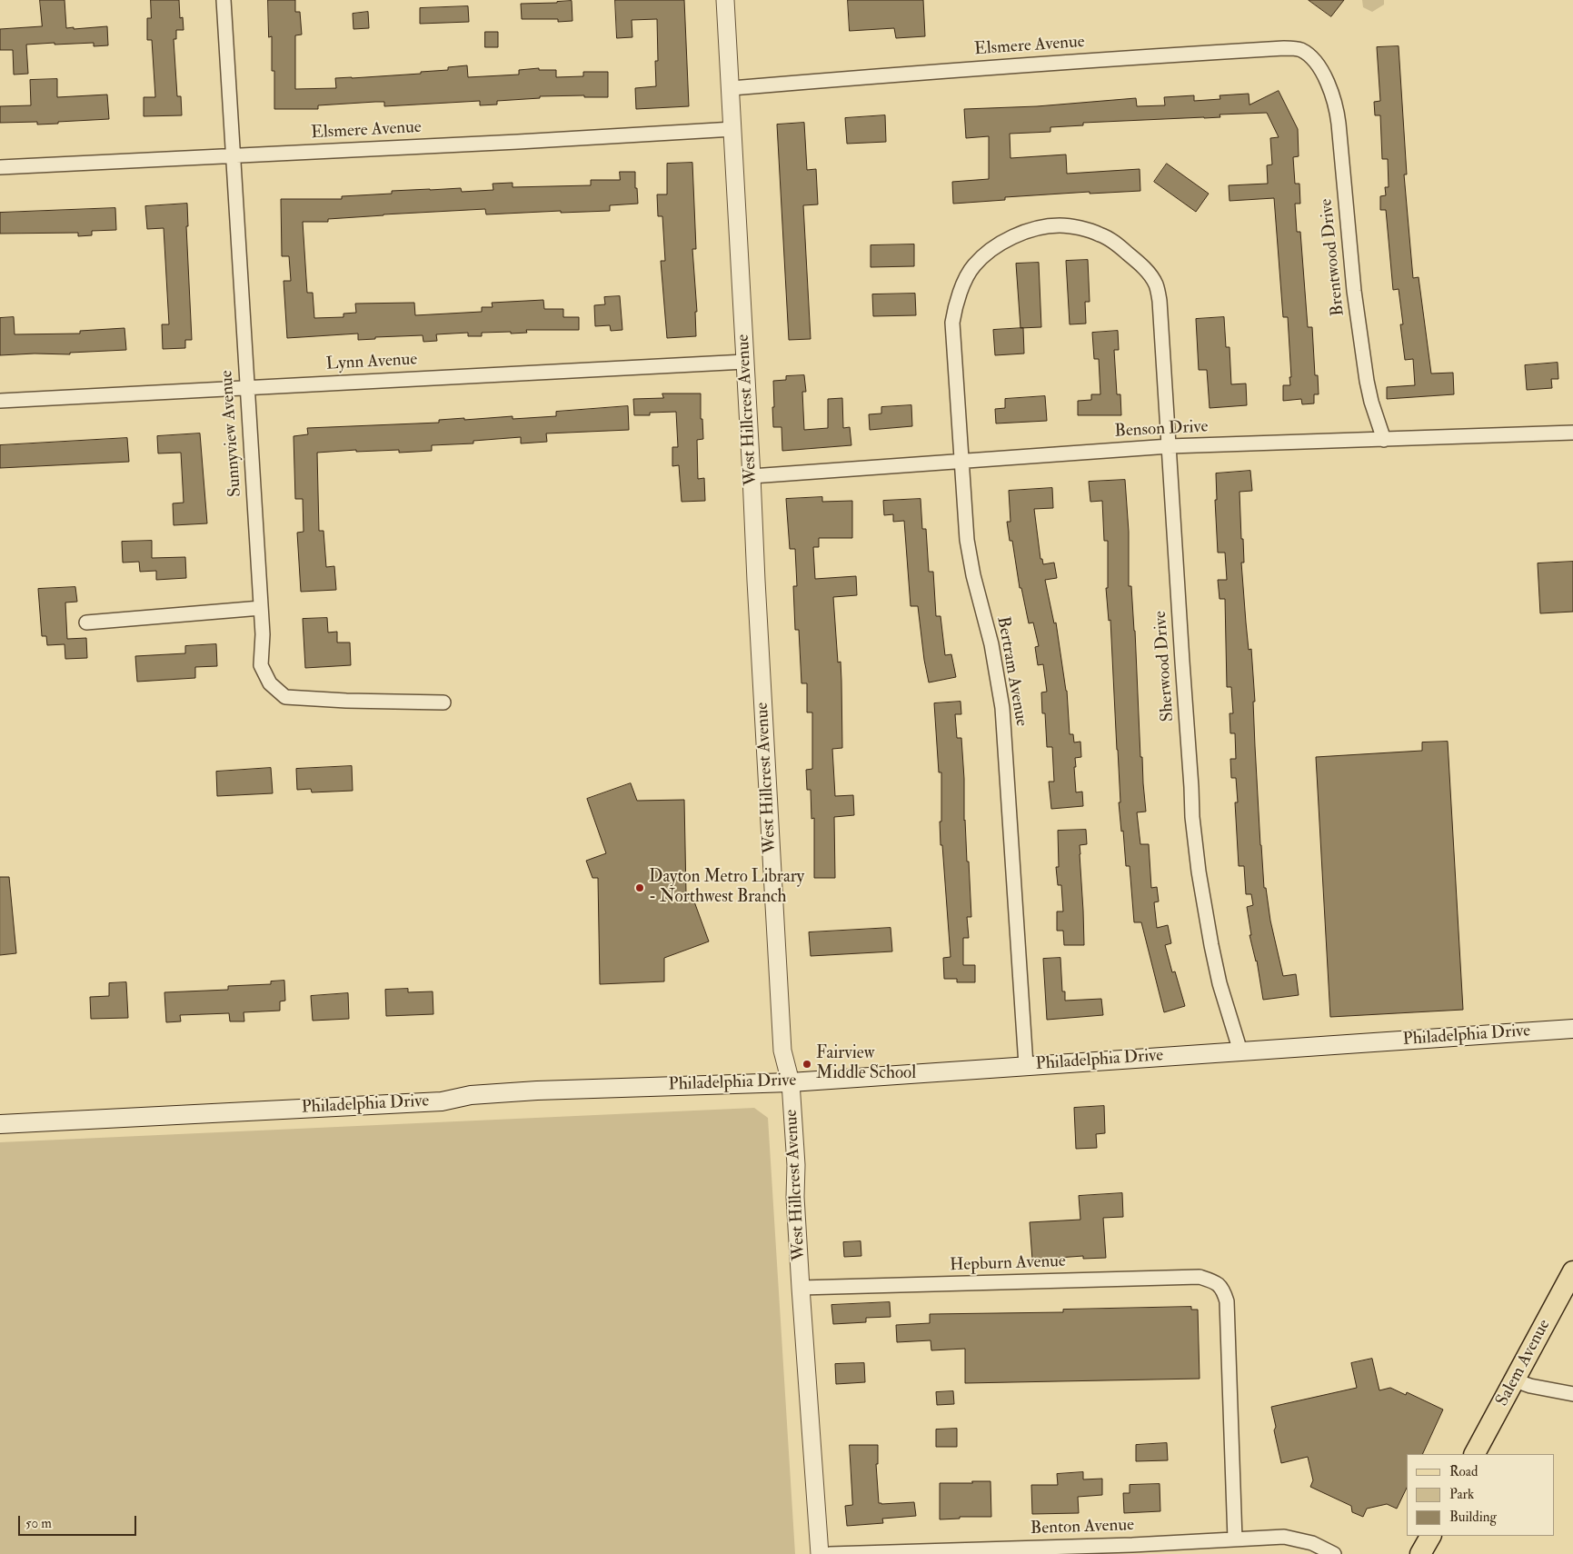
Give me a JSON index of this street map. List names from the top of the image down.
{
  "streets": {
    "main road": ["Philadelphia Drive", "Salem Avenue"],
    "street": [
      "Elsmere Avenue",
      "Brentwood Drive",
      "Lynn Avenue",
      "West Hillcrest Avenue",
      "Benson Drive",
      "Sunnyview Avenue",
      "Sherwood Drive",
      "Bertram Avenue",
      "Hepburn Avenue",
      "Benton Avenue"
    ]
  },
  "crossings": [
    ["Elsmere Avenue", "Brentwood Drive"],
    ["Elsmere Avenue", "West Hillcrest Avenue"],
    ["Elsmere Avenue", "Sunnyview Avenue"],
    ["Brentwood Drive", "Benson Drive"],
    ["Lynn Avenue", "West Hillcrest Avenue"],
    ["Lynn Avenue", "Sunnyview Avenue"],
    ["West Hillcrest Avenue", "Benson Drive"],
    ["West Hillcrest Avenue", "Philadelphia Drive"],
    ["West Hillcrest Avenue", "Hepburn Avenue"],
    ["Benson Drive", "Sherwood Drive"],
    ["Benson Drive", "Bertram Avenue"],
    ["Sherwood Drive", "Bertram Avenue"],
    ["Sherwood Drive", "Philadelphia Drive"],
    ["Bertram Avenue", "Philadelphia Drive"],
    ["Hepburn Avenue", "Benton Avenue"]
  ],
  "places": ["Dayton Metro Library - Northwest Branch", "Fairview Middle School"],
  "legend": ["Road", "Park", "Building"],
  "scale_bar": "50 m"
}
